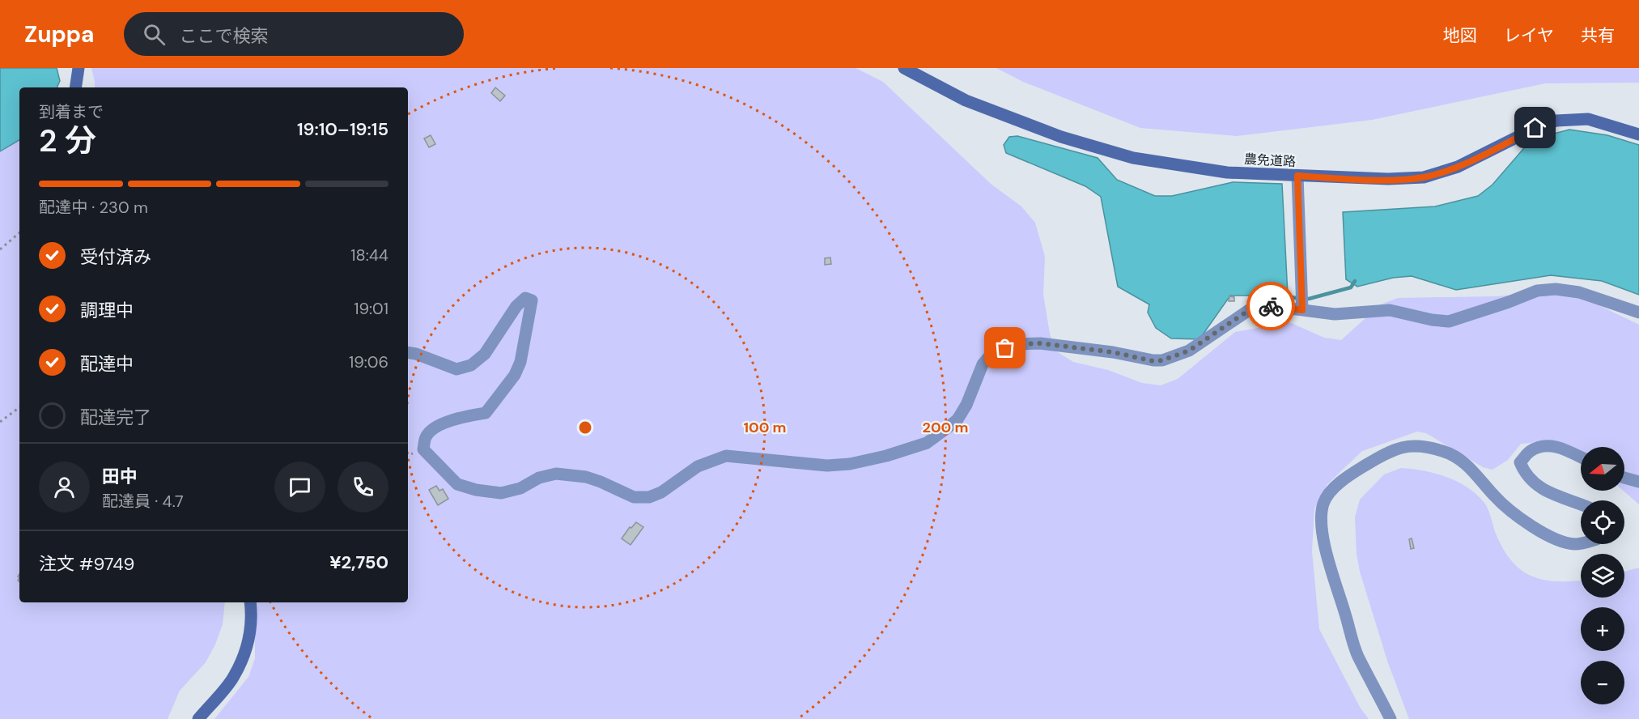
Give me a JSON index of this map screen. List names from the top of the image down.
{
  "streets": {
    "street": ["農免道路"]
  },
  "north": "left",
  "page": {
    "header": "Zuppa",
    "search": "ここで検索",
    "nav": ["地図", "レイヤ", "共有"],
    "heading": ["2 分", "到着まで", "19:10–19:15"],
    "panel": [
      "田中",
      "配達員 · 4.7",
      "注文 #9749",
      "¥2,750"
    ],
    "bar": "配達中 · 230 m",
    "list": [
      ["受付済み", "18:44"],
      ["調理中", "19:01"],
      ["配達中", "19:06"],
      "配達完了"
    ],
    "map_buttons": ["+", "−"]
  },
  "rings": ["100 m", "200 m"]
}
